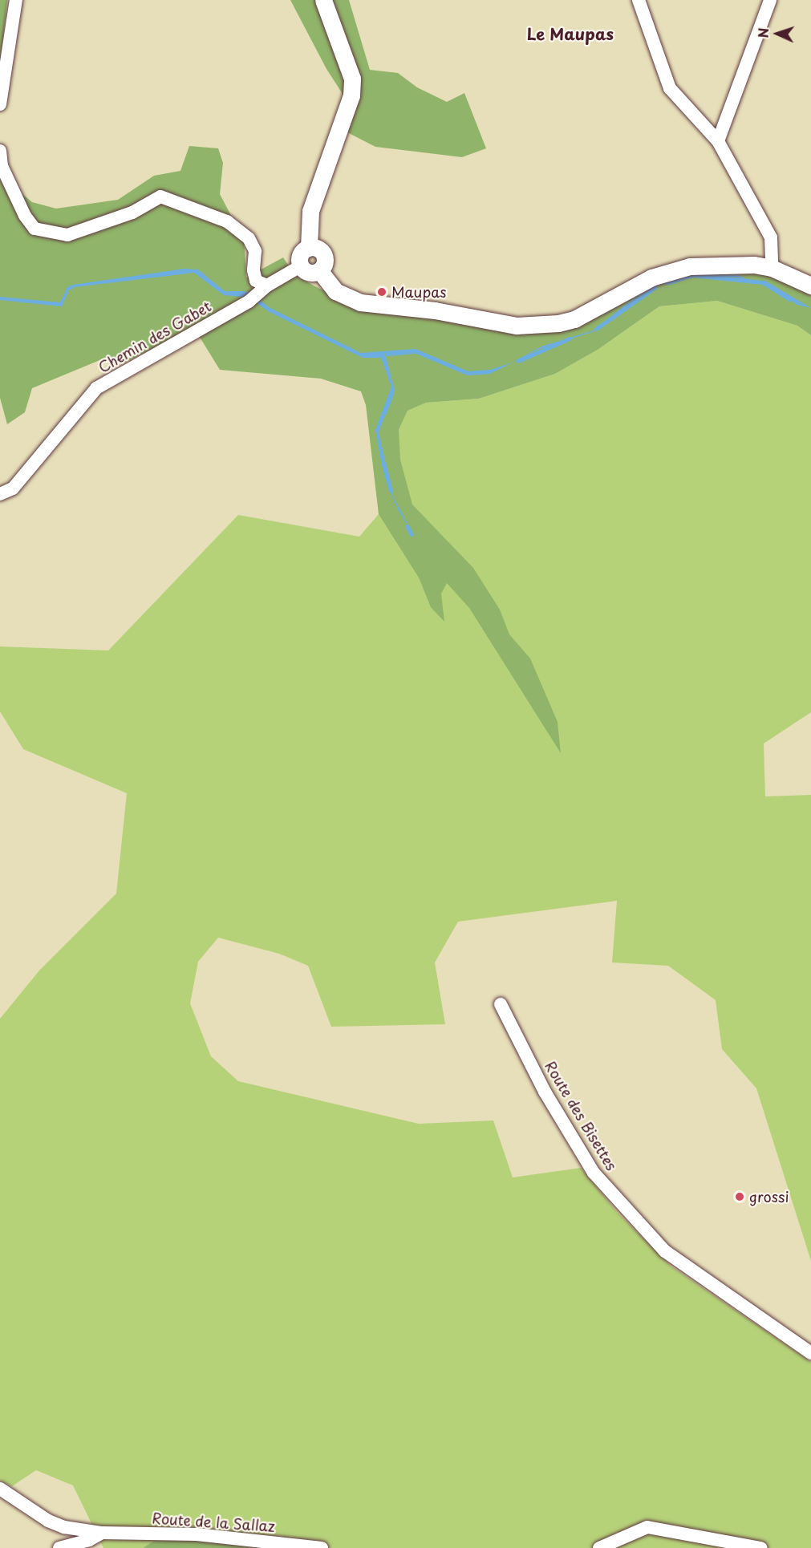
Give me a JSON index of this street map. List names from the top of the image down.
{
  "streets": {
    "street": ["Chemin des Gabet", "Route des Bisettes", "Route de la Sallaz"]
  },
  "districts": ["Le Maupas"],
  "places": ["Maupas", "grossi"],
  "north": "left"
}
